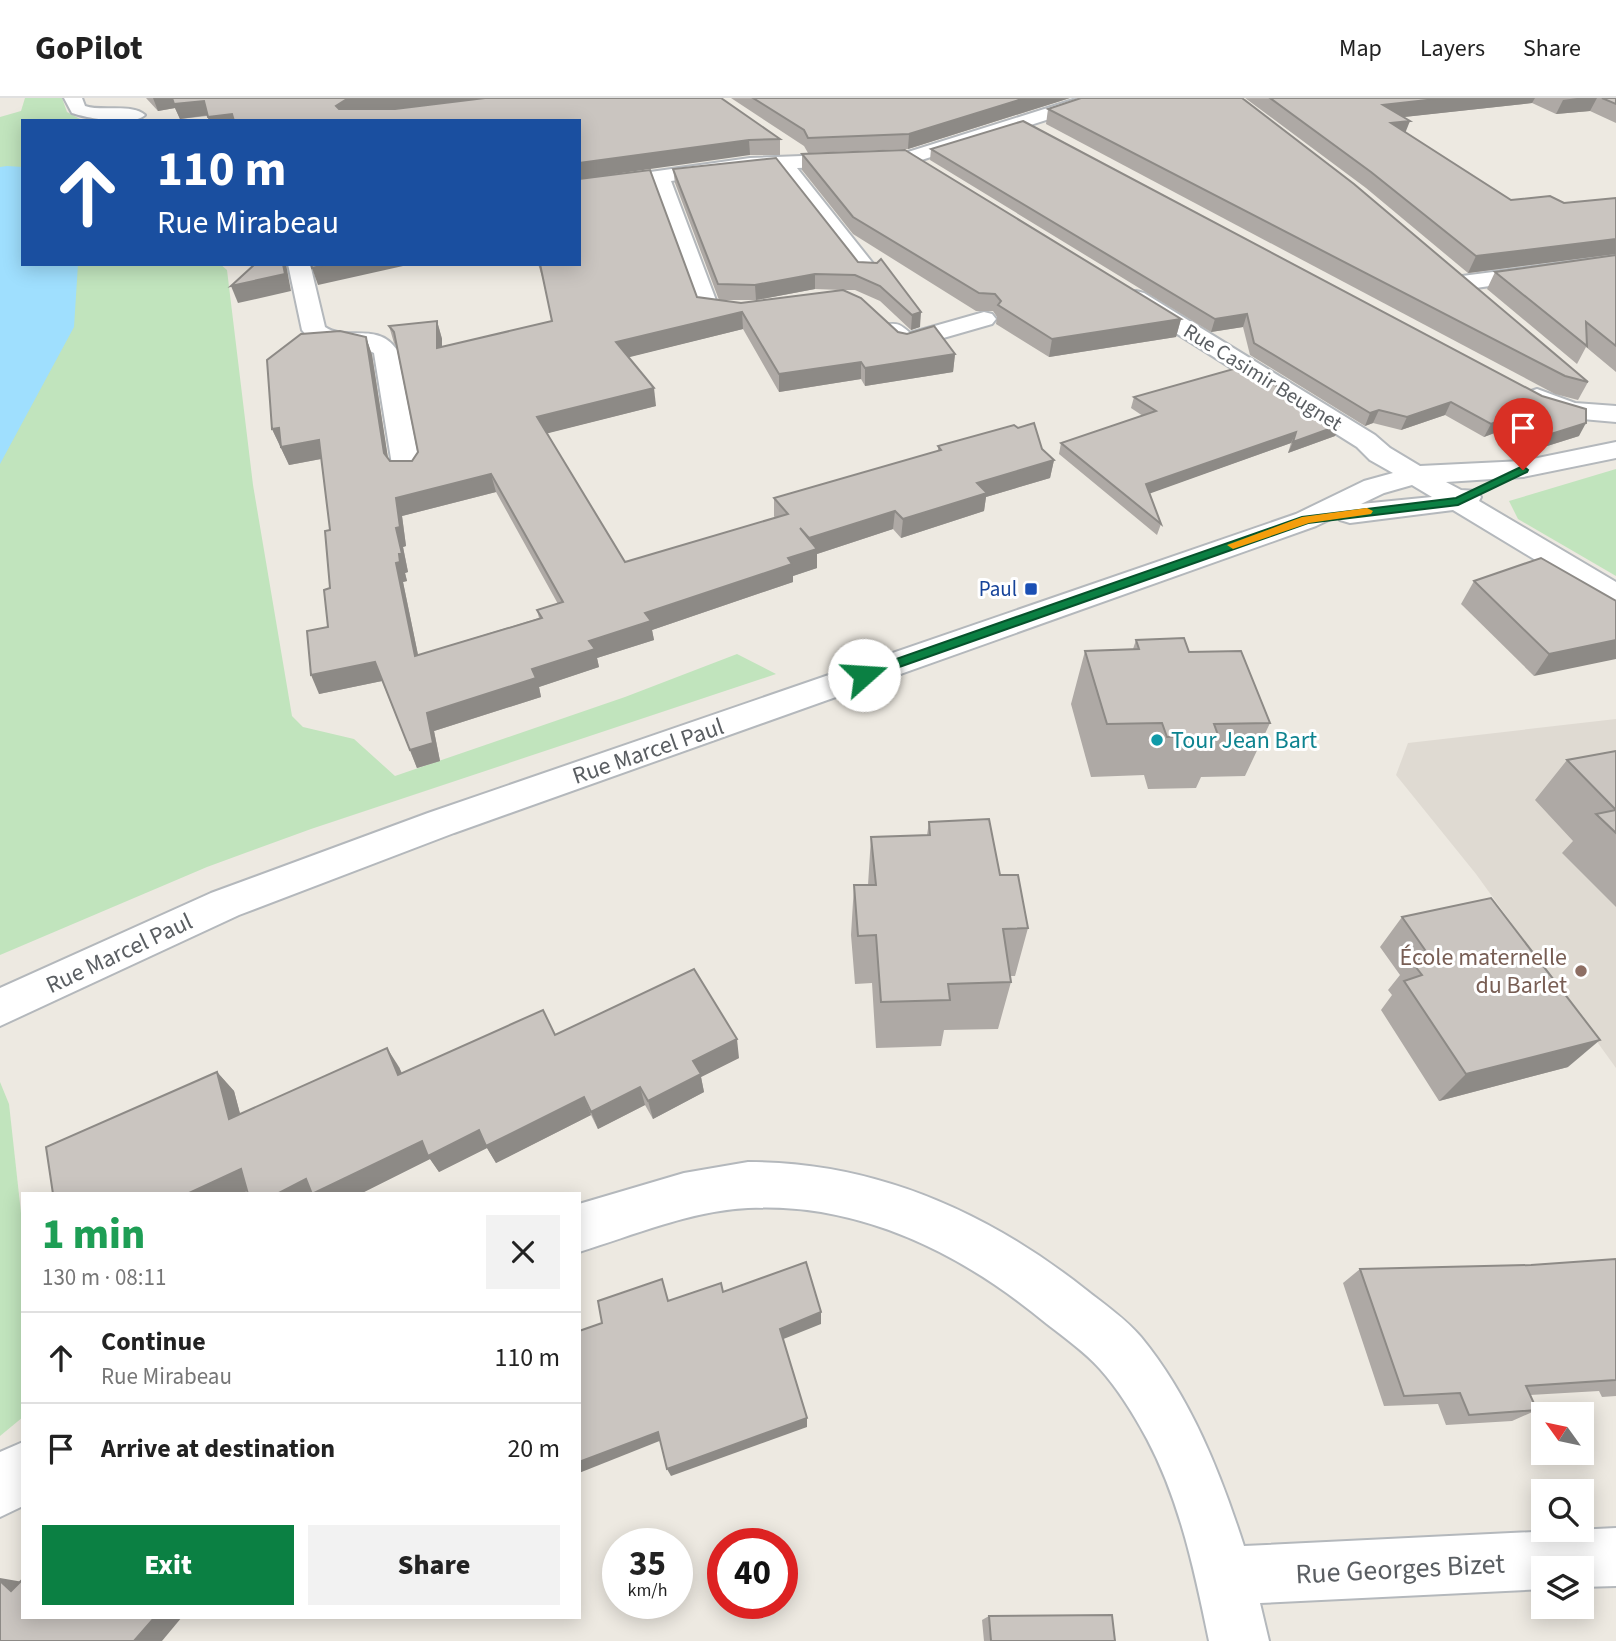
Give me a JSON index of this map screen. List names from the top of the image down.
{
  "streets": {
    "street": ["Rue Casimir Beugnet", "Rue Marcel Paul", "Rue Georges Bizet"]
  },
  "crossings": [
    ["Rue Casimir Beugnet", "Rue Marcel Paul"]
  ],
  "places": {
    "transit": ["Paul"],
    "other": ["Tour Jean Bart", "École maternelle du Barlet"]
  },
  "north": "top left",
  "page": {
    "header": "GoPilot",
    "nav": ["Map", "Layers", "Share"],
    "turn": ["110 m", "Rue Mirabeau"],
    "heading": ["1 min", "130 m · 08:11"],
    "list": [
      {
        "name": "Continue",
        "note": "Rue Mirabeau",
        "value": "110 m"
      },
      {
        "name": "Arrive at destination",
        "value": "20 m"
      }
    ],
    "buttons": ["Exit", "Share"],
    "speed": "35 km/h",
    "limit": "40"
  }
}
